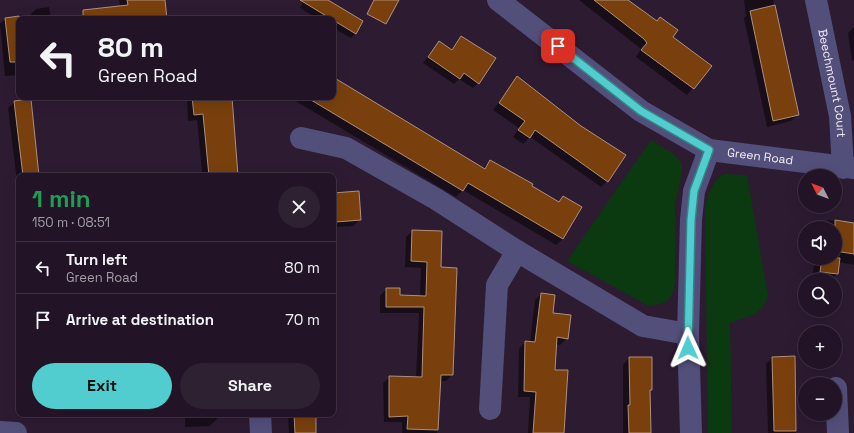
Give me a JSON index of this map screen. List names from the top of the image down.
{
  "streets": {
    "street": ["Beechmount Court", "Green Road"]
  },
  "crossings": [
    ["Beechmount Court", "Green Road"]
  ],
  "north": "top left",
  "page": {
    "turn": ["80 m", "Green Road"],
    "map_buttons": ["+", "−"],
    "heading": ["1 min", "150 m · 08:51"],
    "list": [
      {
        "name": "Turn left",
        "note": "Green Road",
        "value": "80 m"
      },
      {
        "name": "Arrive at destination",
        "value": "70 m"
      }
    ],
    "buttons": ["Exit", "Share"]
  }
}
